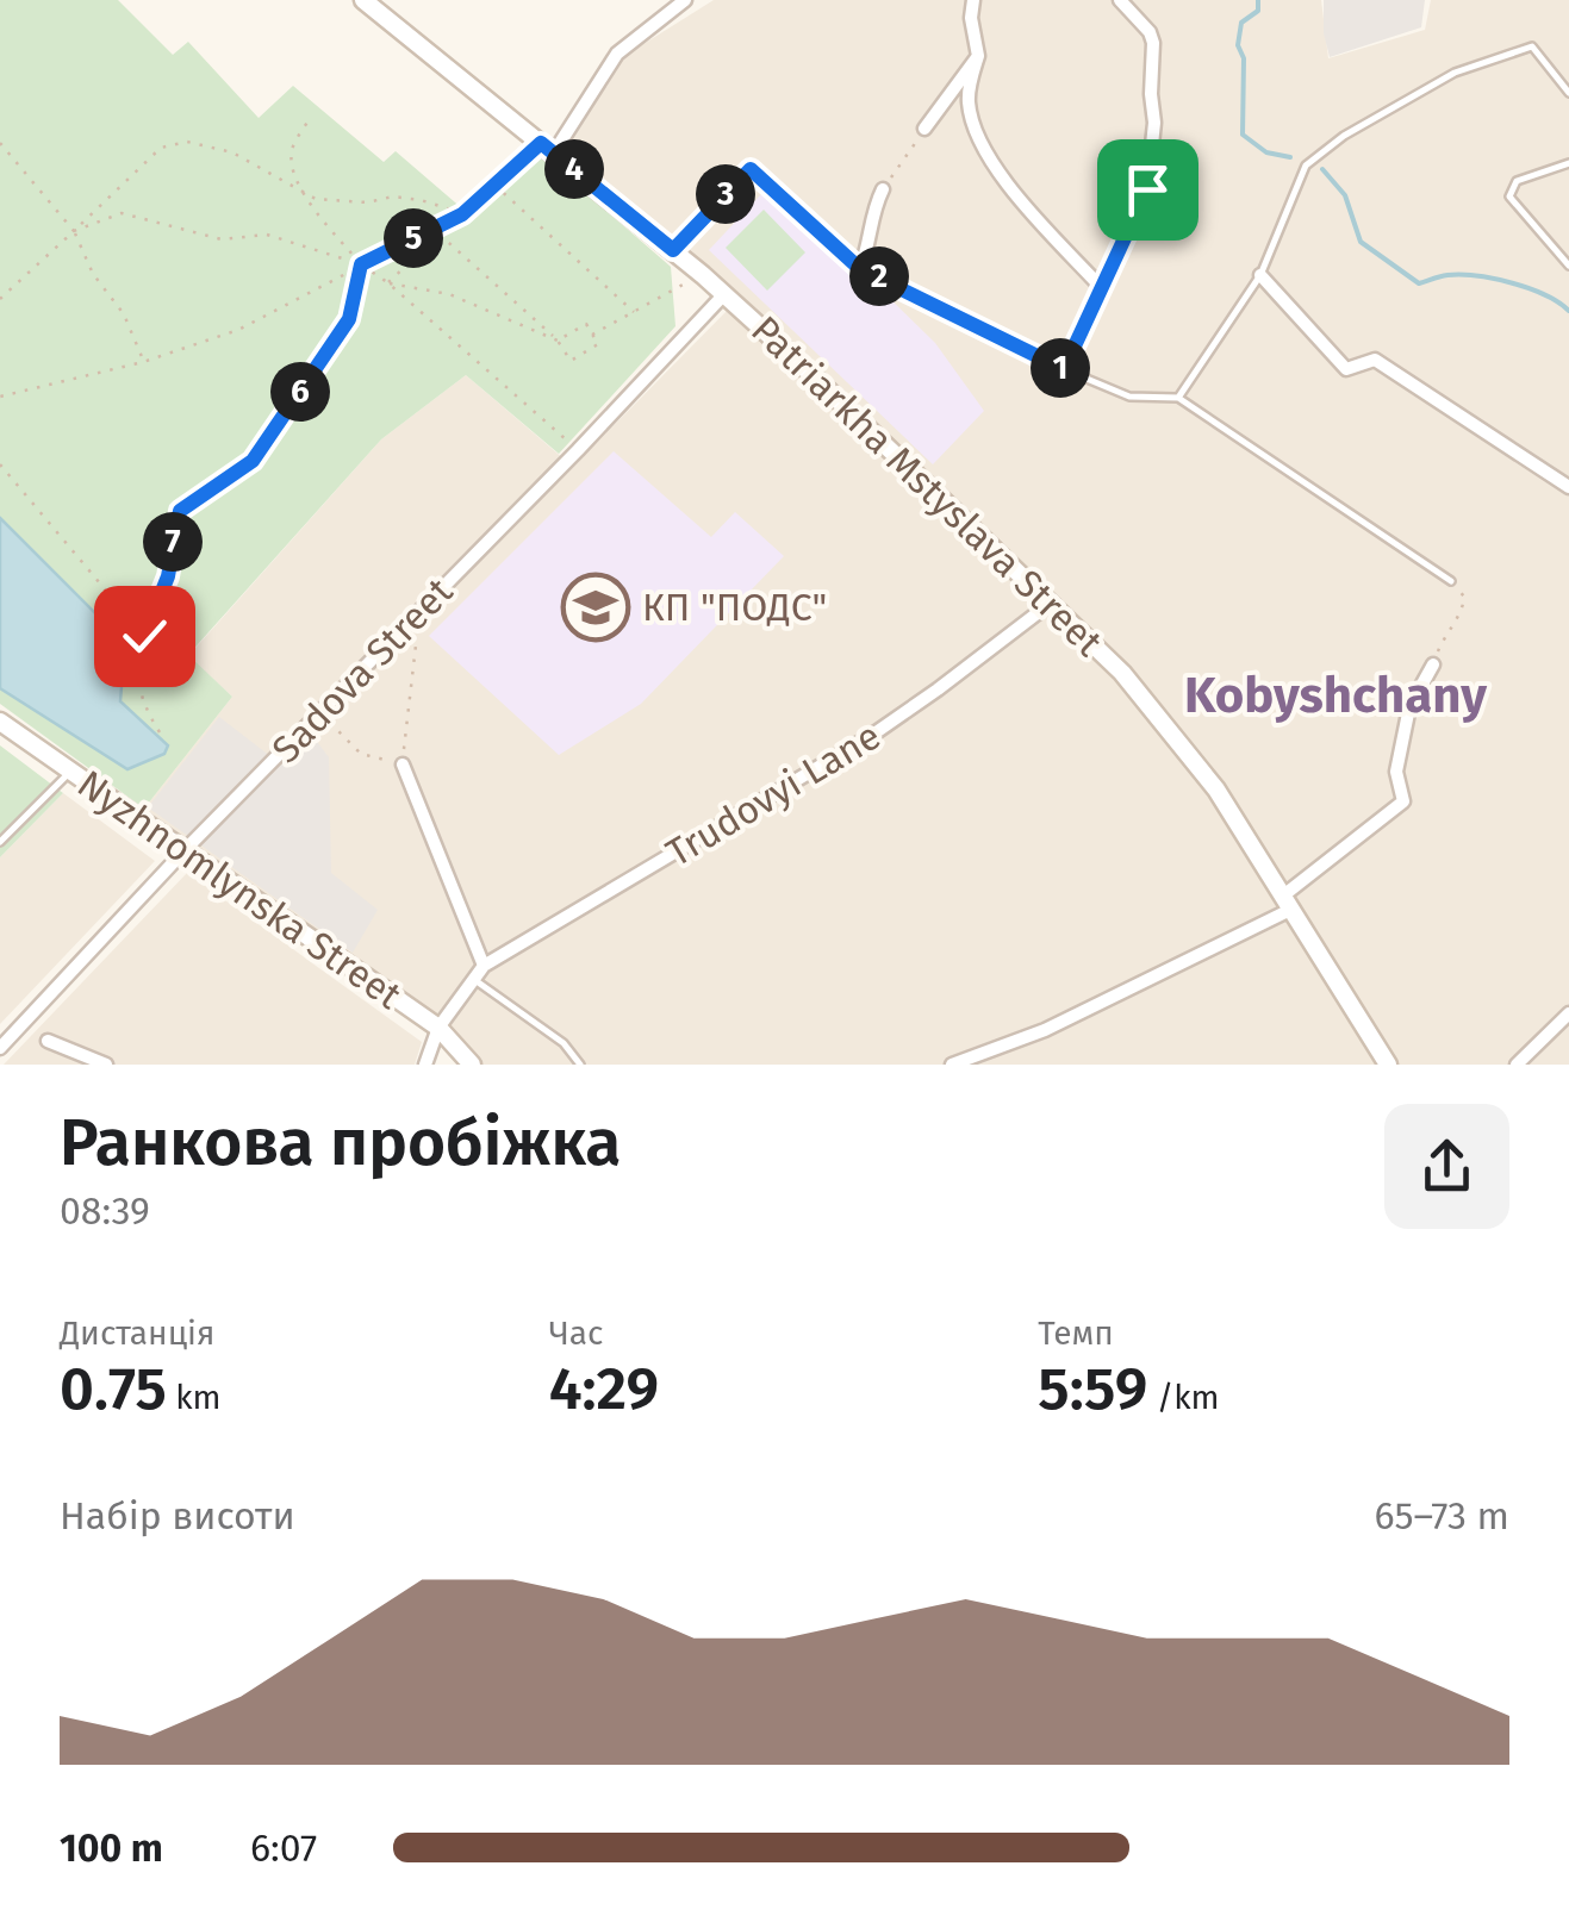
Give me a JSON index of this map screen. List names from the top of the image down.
{
  "streets": {
    "main road": ["Patriarkha Mstyslava Street", "Nyzhnomlynska Street"],
    "street": ["Sadova Street", "Trudovyi Lane"]
  },
  "crossings": [
    ["Patriarkha Mstyslava Street", "Sadova Street"],
    ["Patriarkha Mstyslava Street", "Trudovyi Lane"],
    ["Sadova Street", "Nyzhnomlynska Street"]
  ],
  "districts": ["Kobyshchany"],
  "places": {
    "school or university": ["КП \"ПОДС\""]
  },
  "page": {
    "pins": [
      "4",
      "3",
      "5",
      "2",
      "1",
      "6",
      "7"
    ],
    "heading": ["Ранкова пробіжка", "08:39"],
    "stats": [
      ["Дистанція", "0.75 km"],
      ["Час", "4:29"],
      ["Темп", "5:59 /km"]
    ],
    "chart": ["Набір висоти", "65–73 m"],
    "list": [
      {
        "name": "100 m",
        "note": "6:07"
      }
    ]
  }
}
